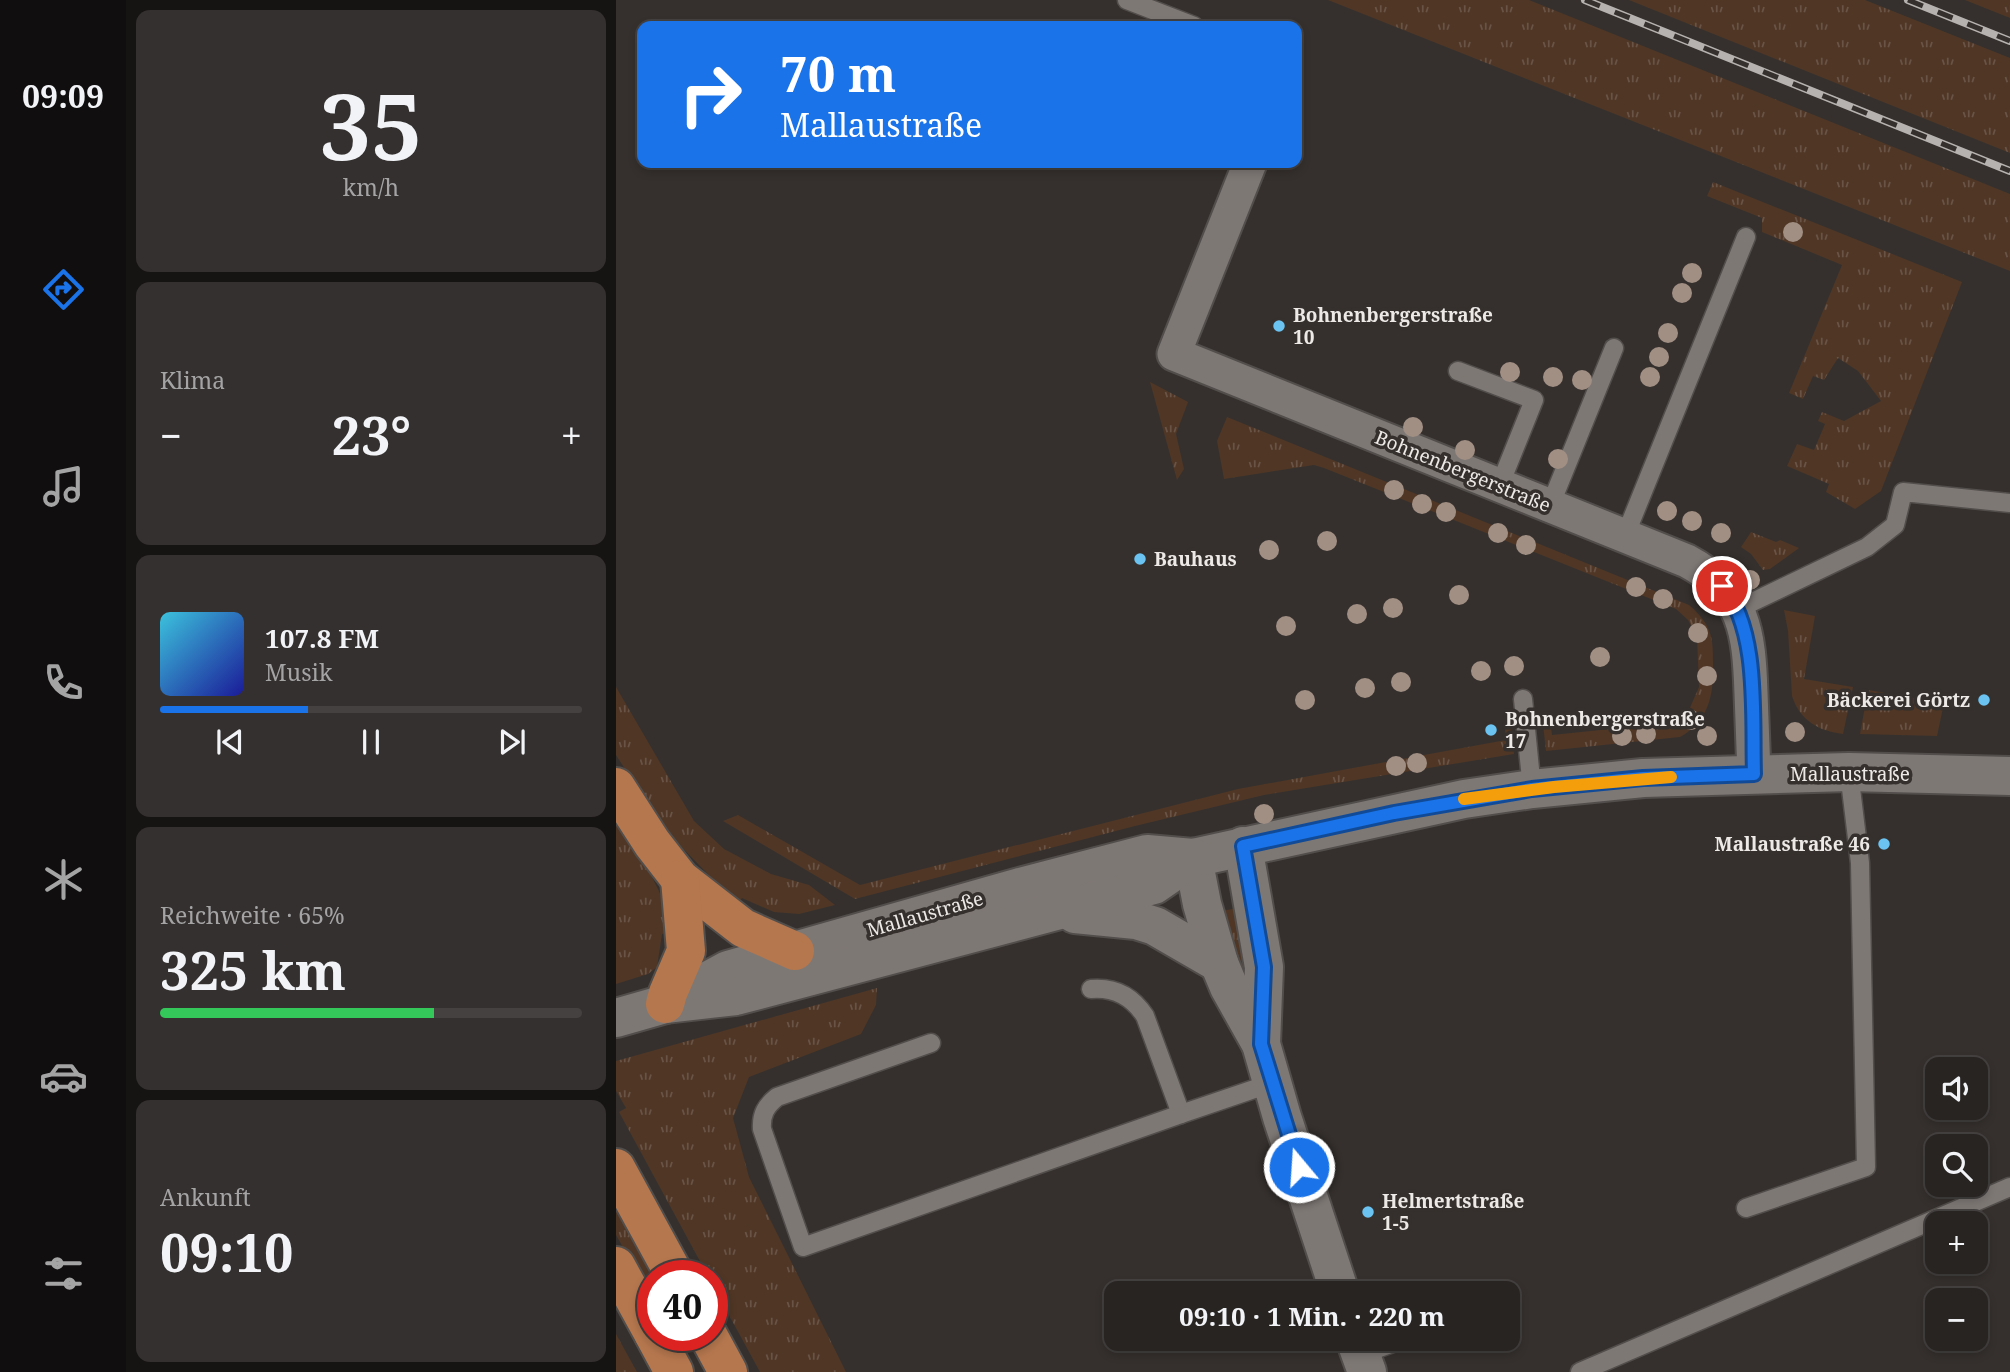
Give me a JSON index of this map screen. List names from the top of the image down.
{
  "streets": {
    "street": ["Bohnenbergerstraße", "Mallaustraße"]
  },
  "crossings": [
    ["Bohnenbergerstraße", "Mallaustraße"]
  ],
  "places": [
    "Bohnenbergerstraße 10",
    "Bauhaus",
    "Bäckerei Görtz",
    "Bohnenbergerstraße 17",
    "Mallaustraße 46",
    "Helmertstraße 1-5"
  ],
  "page": {
    "tabs": "09:09",
    "tile": [
      ["35", "km/h"],
      "Klima",
      ["Reichweite · 65%", "325 km"],
      ["Ankunft", "09:10"]
    ],
    "turn": ["70 m", "Mallaustraße"],
    "heat": ["−", "23°", "+"],
    "song": ["107.8 FM", "Musik"],
    "map_buttons": ["+", "−"],
    "limit": "40",
    "trip": "09:10 · 1 Min. · 220 m"
  }
}
